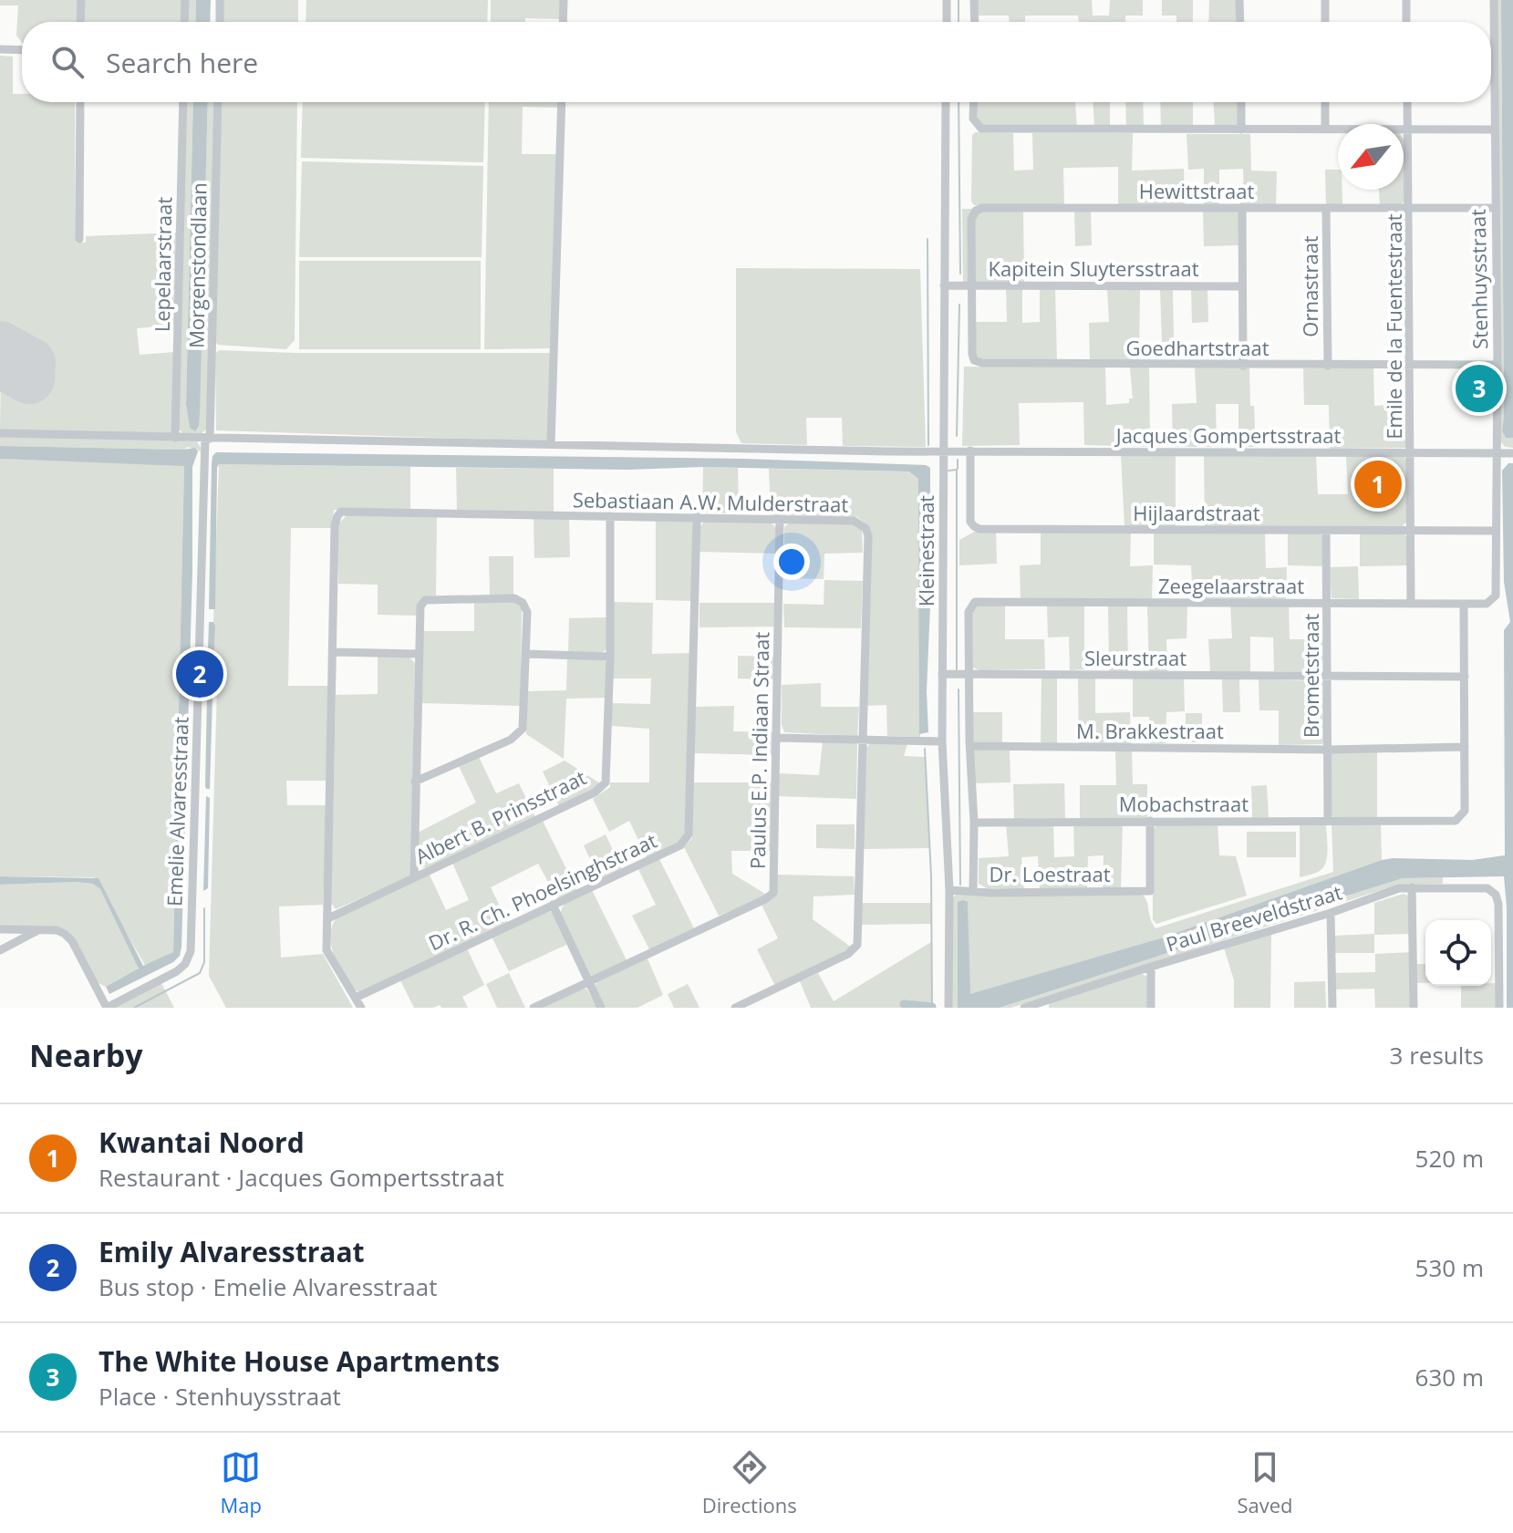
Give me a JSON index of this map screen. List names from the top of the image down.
{
  "streets": {
    "street": [
      "Hewittstraat",
      "Lepelaarstraat",
      "Morgenstondlaan",
      "Kapitein Sluytersstraat",
      "Stenhuysstraat",
      "Ornastraat",
      "Emile de la Fuentestraat",
      "Goedhartstraat",
      "Jacques Gompertsstraat",
      "Sebastiaan A.W. Mulderstraat",
      "Hijlaardstraat",
      "Kleinestraat",
      "Zeegelaarstraat",
      "Sleurstraat",
      "Brometstraat",
      "M. Brakkestraat",
      "Paulus E.P. Indiaan Straat",
      "Mobachstraat",
      "Emelie Alvaresstraat",
      "Albert B. Prinsstraat",
      "Dr. Loestraat",
      "Dr. R. Ch. Phoelsinghstraat",
      "Paul Breeveldstraat"
    ]
  },
  "crossings": [
    ["Hewittstraat", "Kapitein Sluytersstraat"],
    ["Hewittstraat", "Stenhuysstraat"],
    ["Hewittstraat", "Ornastraat"],
    ["Hewittstraat", "Emile de la Fuentestraat"],
    ["Hewittstraat", "Goedhartstraat"],
    ["Lepelaarstraat", "Jacques Gompertsstraat"],
    ["Morgenstondlaan", "Jacques Gompertsstraat"],
    ["Morgenstondlaan", "Emelie Alvaresstraat"],
    ["Kapitein Sluytersstraat", "Goedhartstraat"],
    ["Kapitein Sluytersstraat", "Kleinestraat"],
    ["Stenhuysstraat", "Goedhartstraat"],
    ["Stenhuysstraat", "Jacques Gompertsstraat"],
    ["Stenhuysstraat", "Hijlaardstraat"],
    ["Stenhuysstraat", "Zeegelaarstraat"],
    ["Ornastraat", "Goedhartstraat"],
    ["Emile de la Fuentestraat", "Goedhartstraat"],
    ["Emile de la Fuentestraat", "Jacques Gompertsstraat"],
    ["Emile de la Fuentestraat", "Hijlaardstraat"],
    ["Emile de la Fuentestraat", "Zeegelaarstraat"],
    ["Jacques Gompertsstraat", "Hijlaardstraat"],
    ["Jacques Gompertsstraat", "Kleinestraat"],
    ["Jacques Gompertsstraat", "Emelie Alvaresstraat"],
    ["Sebastiaan A.W. Mulderstraat", "Paulus E.P. Indiaan Straat"],
    ["Sebastiaan A.W. Mulderstraat", "Albert B. Prinsstraat"],
    ["Sebastiaan A.W. Mulderstraat", "Dr. R. Ch. Phoelsinghstraat"],
    ["Hijlaardstraat", "Brometstraat"],
    ["Kleinestraat", "Sleurstraat"],
    ["Kleinestraat", "Dr. Loestraat"],
    ["Zeegelaarstraat", "Sleurstraat"],
    ["Zeegelaarstraat", "Brometstraat"],
    ["Sleurstraat", "Brometstraat"],
    ["Brometstraat", "M. Brakkestraat"],
    ["Brometstraat", "Mobachstraat"],
    ["M. Brakkestraat", "Mobachstraat"],
    ["Mobachstraat", "Dr. Loestraat"]
  ],
  "north": "bottom left",
  "page": {
    "search": "Search here",
    "pins": ["3", "1", "2"],
    "heading": ["Nearby", "3 results"],
    "list": [
      {
        "mark": "1",
        "name": "Kwantai Noord",
        "note": "Restaurant · Jacques Gompertsstraat",
        "value": "520 m"
      },
      {
        "mark": "2",
        "name": "Emily Alvaresstraat",
        "note": "Bus stop · Emelie Alvaresstraat",
        "value": "530 m"
      },
      {
        "mark": "3",
        "name": "The White House Apartments",
        "note": "Place · Stenhuysstraat",
        "value": "630 m"
      }
    ],
    "nav": ["Map", "Directions", "Saved"]
  }
}
